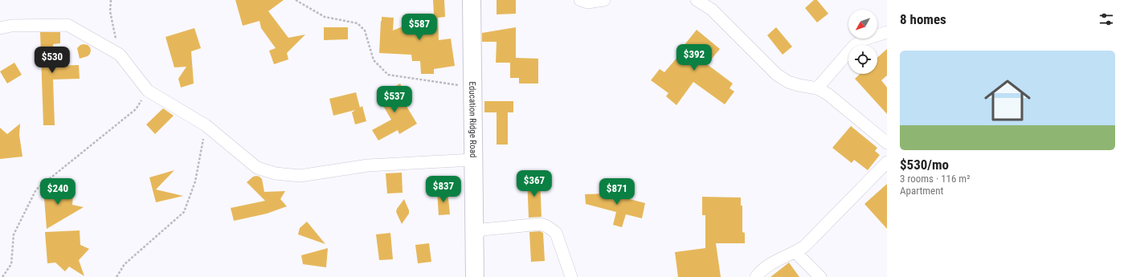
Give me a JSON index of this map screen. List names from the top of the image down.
{
  "streets": {
    "main road": ["Education Ridge Road"]
  },
  "north": "bottom left",
  "page": {
    "heading": "8 homes",
    "price": [
      "$587",
      "$392",
      "$530",
      "$537",
      "$367",
      "$837",
      "$240",
      "$871"
    ],
    "list": [
      {
        "name": "$530/mo",
        "note": "3 rooms · 116 m² · Apartment"
      }
    ]
  }
}
